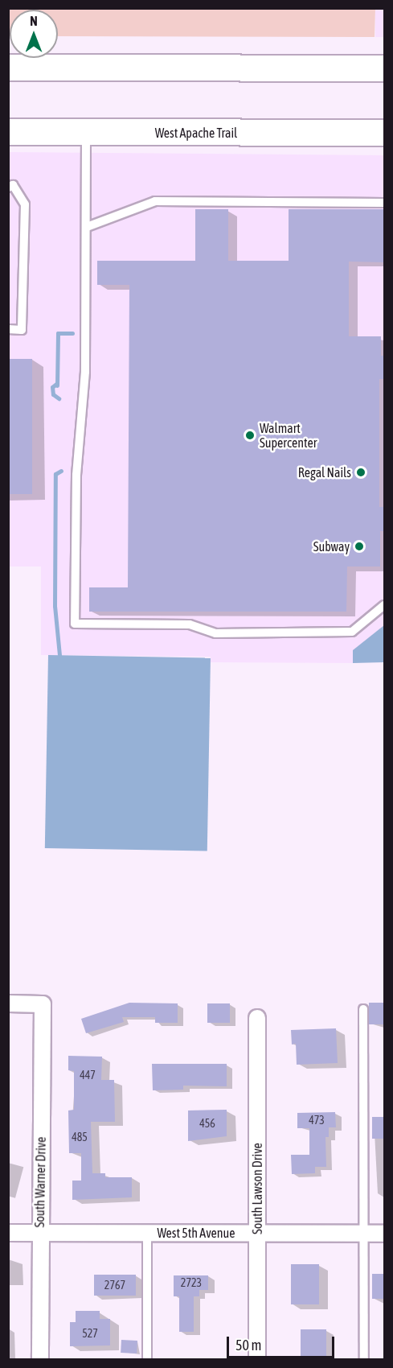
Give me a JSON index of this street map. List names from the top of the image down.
{
  "streets": {
    "main road": ["West Apache Trail"],
    "street": ["South Warner Drive", "South Lawson Drive", "West 5th Avenue"]
  },
  "crossings": [
    ["South Warner Drive", "West 5th Avenue"],
    ["South Lawson Drive", "West 5th Avenue"]
  ],
  "places": ["Walmart Supercenter", "Regal Nails", "Subway"],
  "house_numbers": [
    "447",
    "473",
    "456",
    "485",
    "2723",
    "2767",
    "527"
  ],
  "scale_bar": "50 m",
  "north": "top"
}
